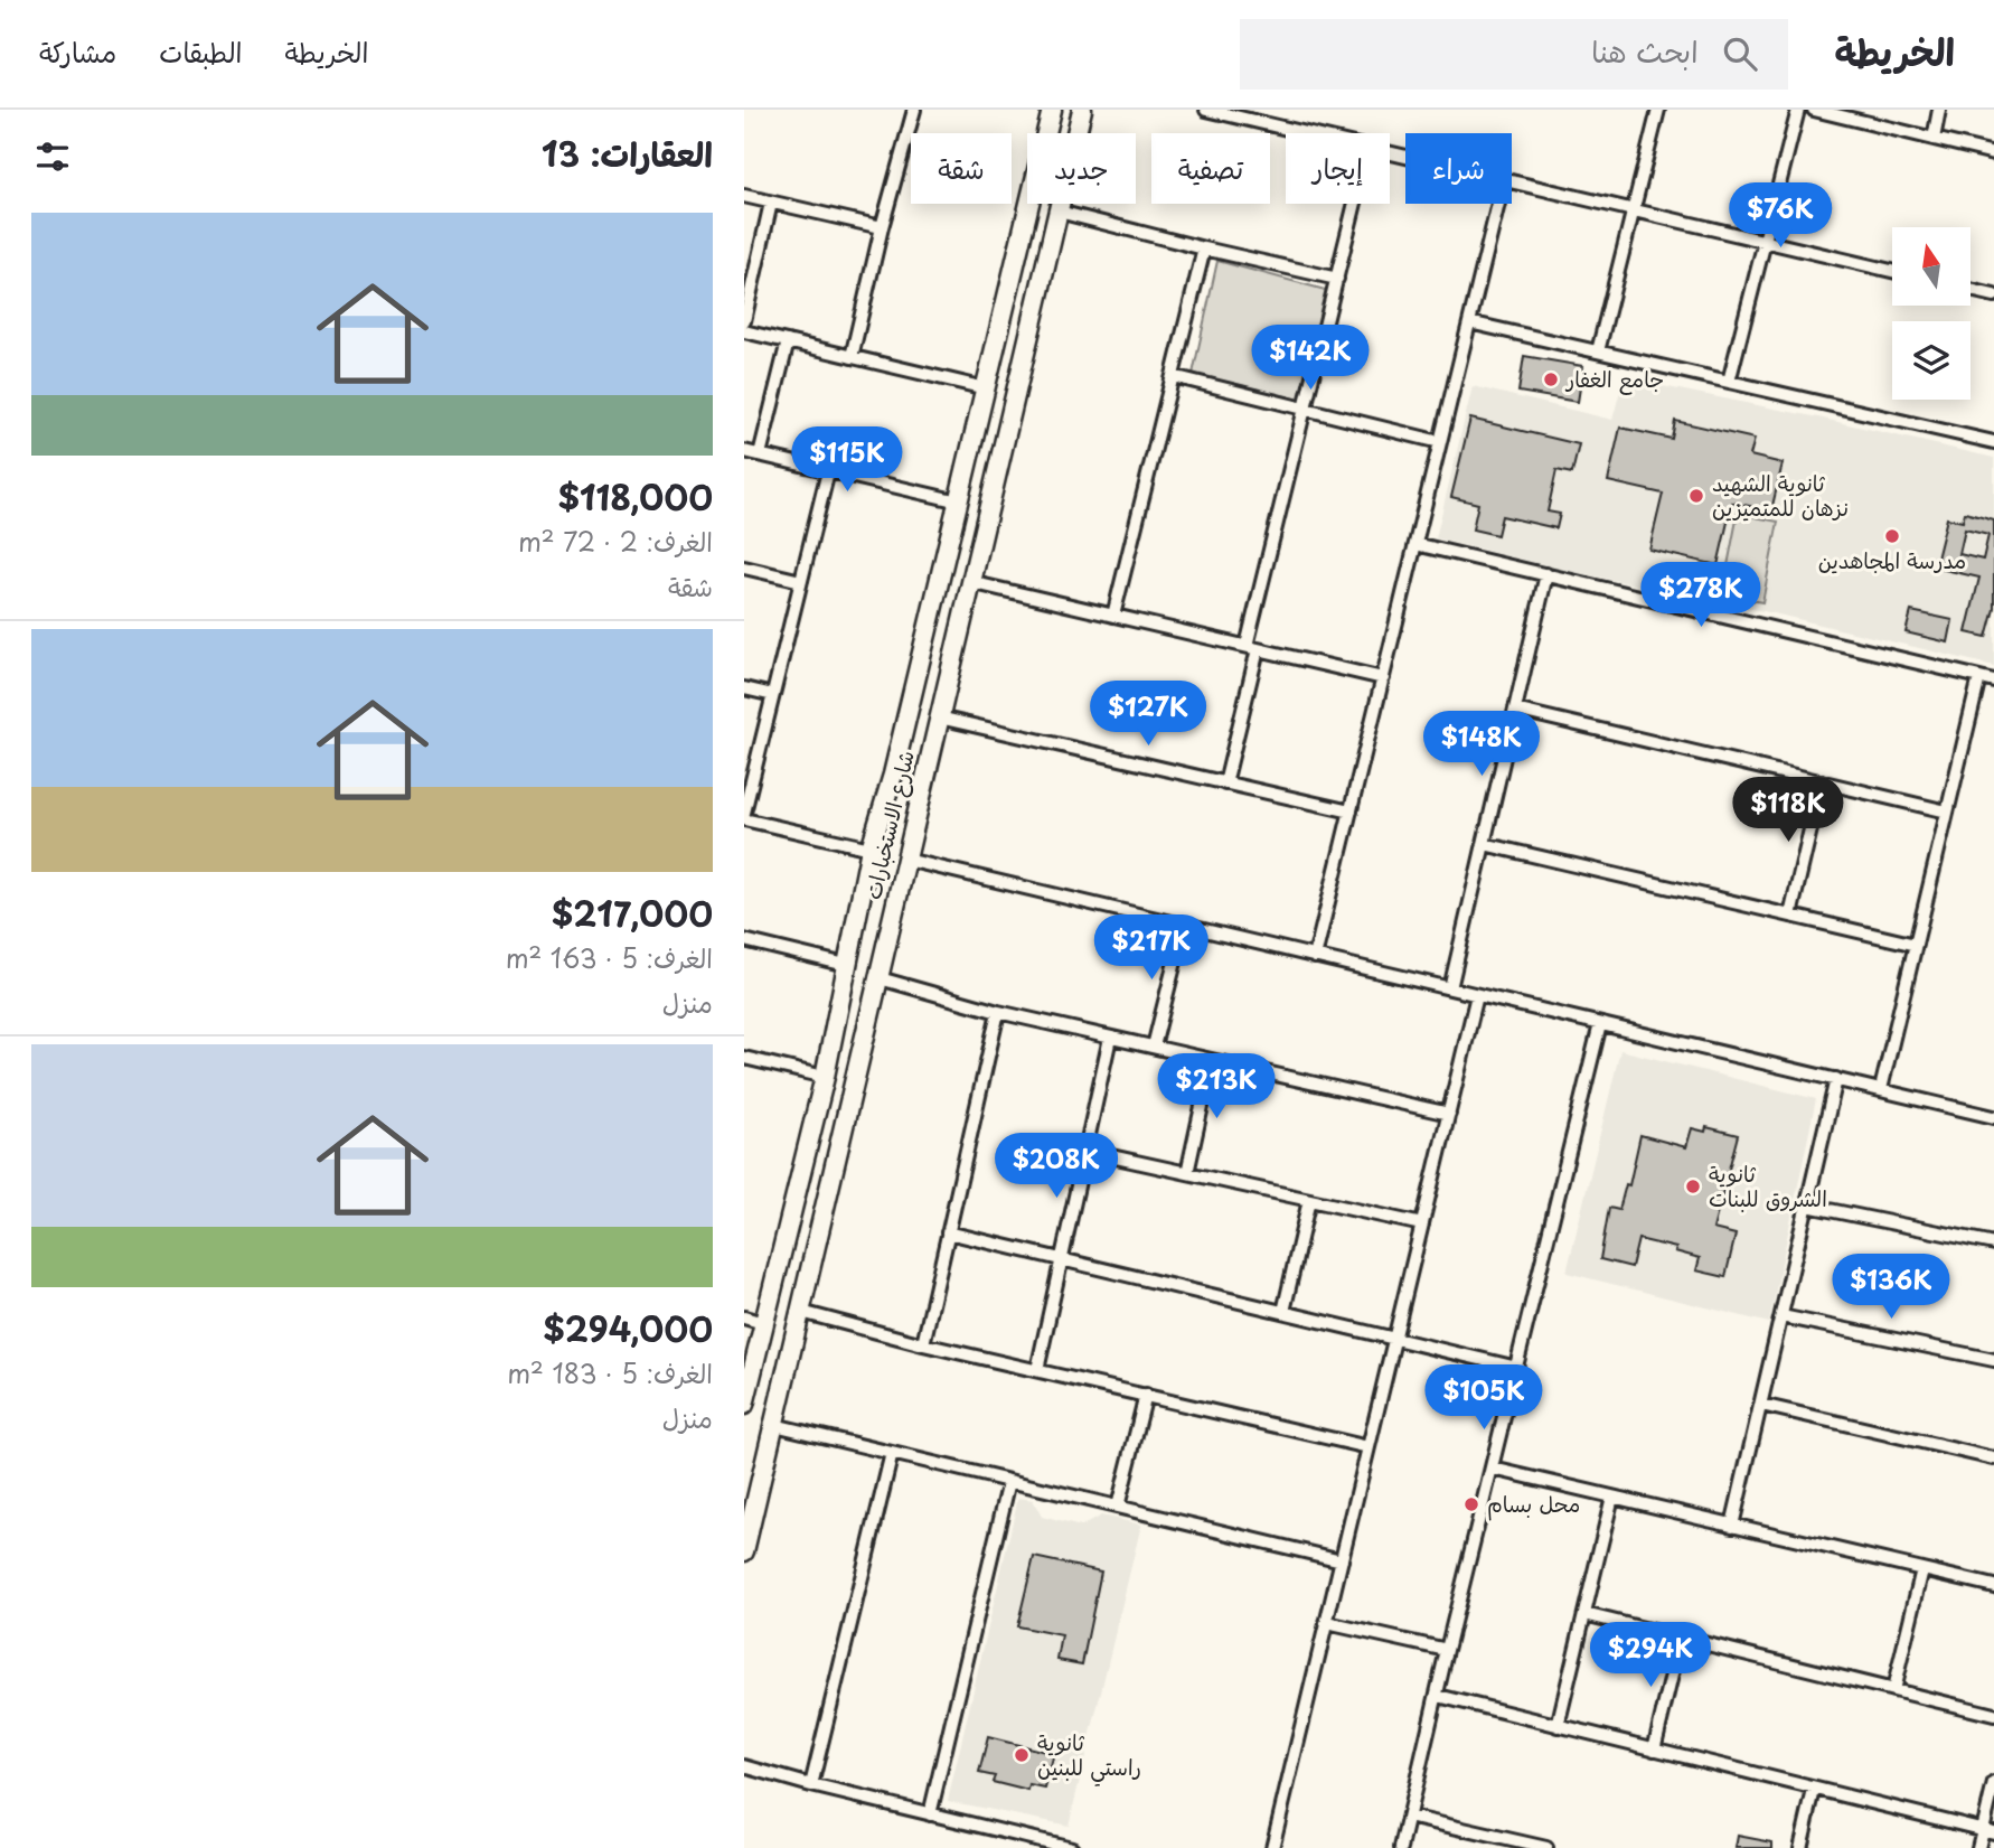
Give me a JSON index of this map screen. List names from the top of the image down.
{
  "streets": {
    "main road": ["شارع الاستخبارات"]
  },
  "places": [
    "جامع الغفار",
    "ثانوية الشهيد نزهان للمتميزين",
    "مدرسة المجاهدين",
    "ثانوية الشروق للبنات",
    "محل بسام",
    "ثانوية راستي للبنين"
  ],
  "north": "top",
  "page": {
    "header": "الخريطة",
    "search": "ابحث هنا",
    "nav": ["الخريطة", "الطبقات", "مشاركة"],
    "heading": "العقارات: 13",
    "chip": [
      "شراء",
      "إيجار",
      "تصفية",
      "جديد",
      "شقة"
    ],
    "price": [
      "$76K",
      "$142K",
      "$115K",
      "$278K",
      "$127K",
      "$148K",
      "$118K",
      "$217K",
      "$213K",
      "$208K",
      "$136K",
      "$105K",
      "$294K"
    ],
    "list": [
      {
        "name": "$118,000",
        "note": "الغرف: 2 · 72 m² · شقة"
      },
      {
        "name": "$217,000",
        "note": "الغرف: 5 · 163 m² · منزل"
      },
      {
        "name": "$294,000",
        "note": "الغرف: 5 · 183 m² · منزل"
      }
    ]
  }
}
